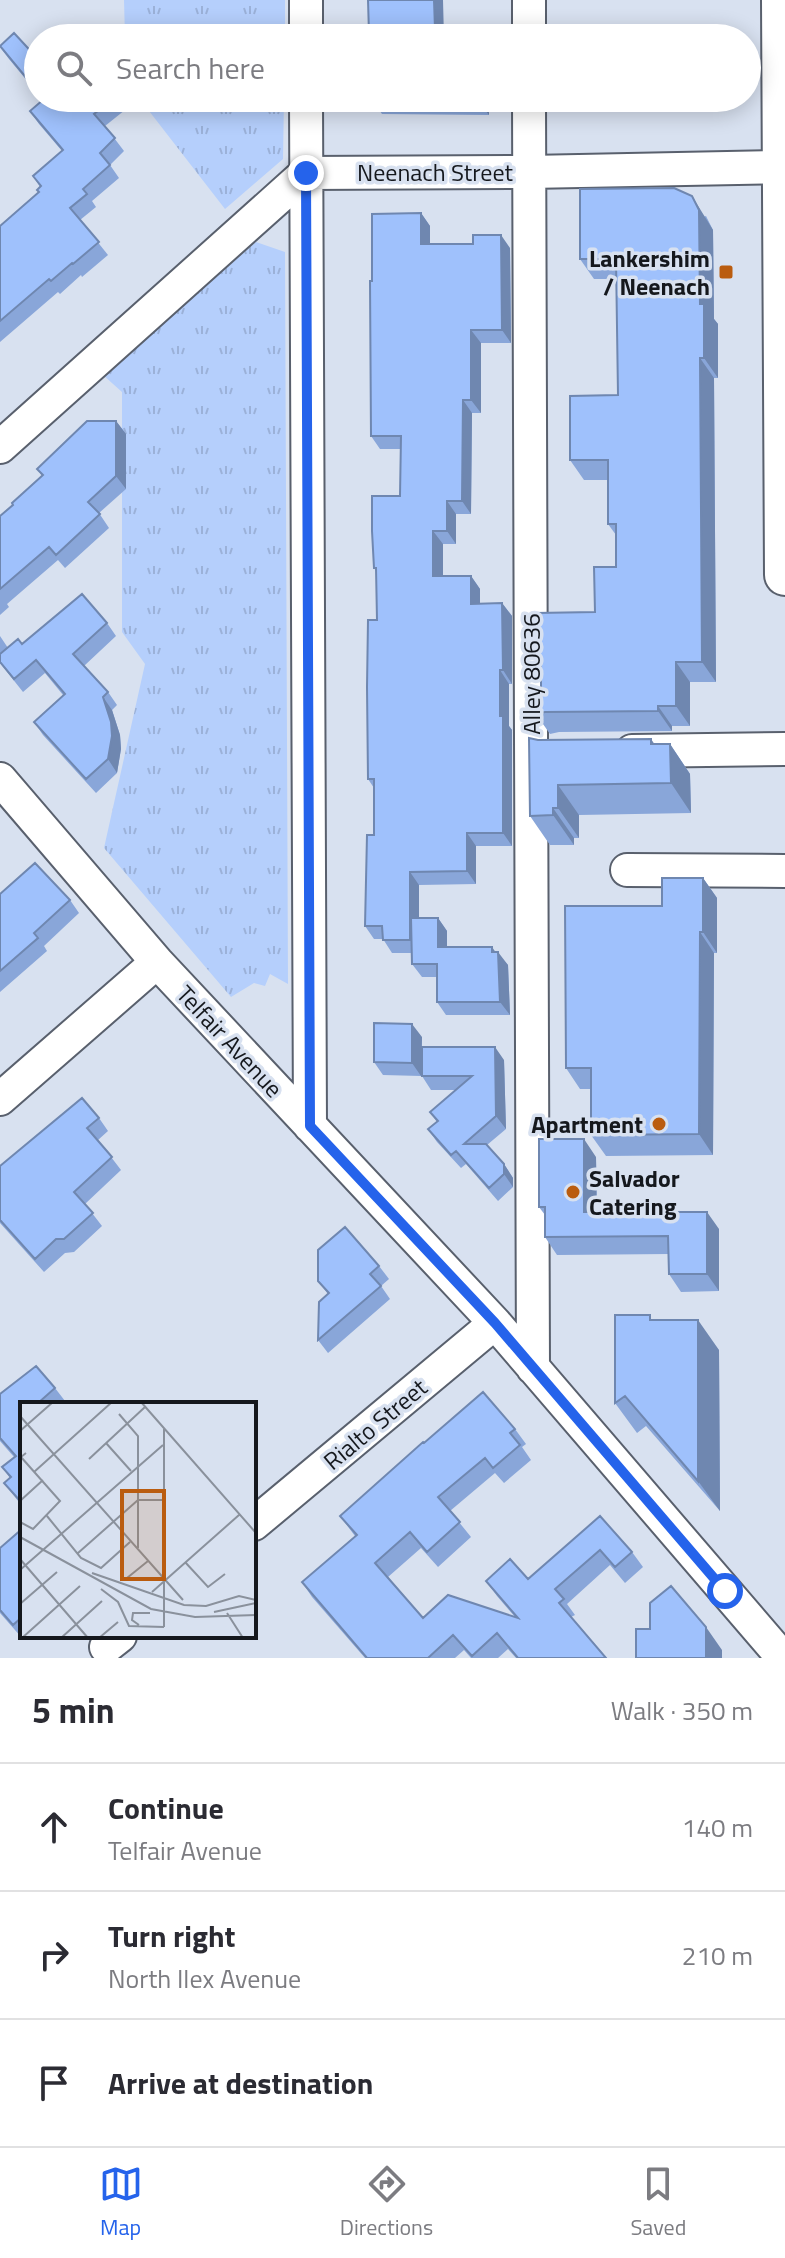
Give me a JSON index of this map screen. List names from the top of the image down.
{
  "streets": {
    "street": [
      "Neenach Street",
      "Alley 80636",
      "Telfair Avenue",
      "Rialto Street"
    ]
  },
  "crossings": [
    ["Neenach Street", "Alley 80636"],
    ["Alley 80636", "Telfair Avenue"],
    ["Telfair Avenue", "Rialto Street"]
  ],
  "places": {
    "transit": ["Lankershim / Neenach"],
    "other": ["Apartment", "Salvador Catering"]
  },
  "page": {
    "search": "Search here",
    "heading": ["5 min", "Walk · 350 m"],
    "list": [
      ["Continue", "Telfair Avenue", "140 m"],
      ["Turn right", "North Ilex Avenue", "210 m"],
      "Arrive at destination"
    ],
    "nav": ["Map", "Directions", "Saved"]
  }
}
